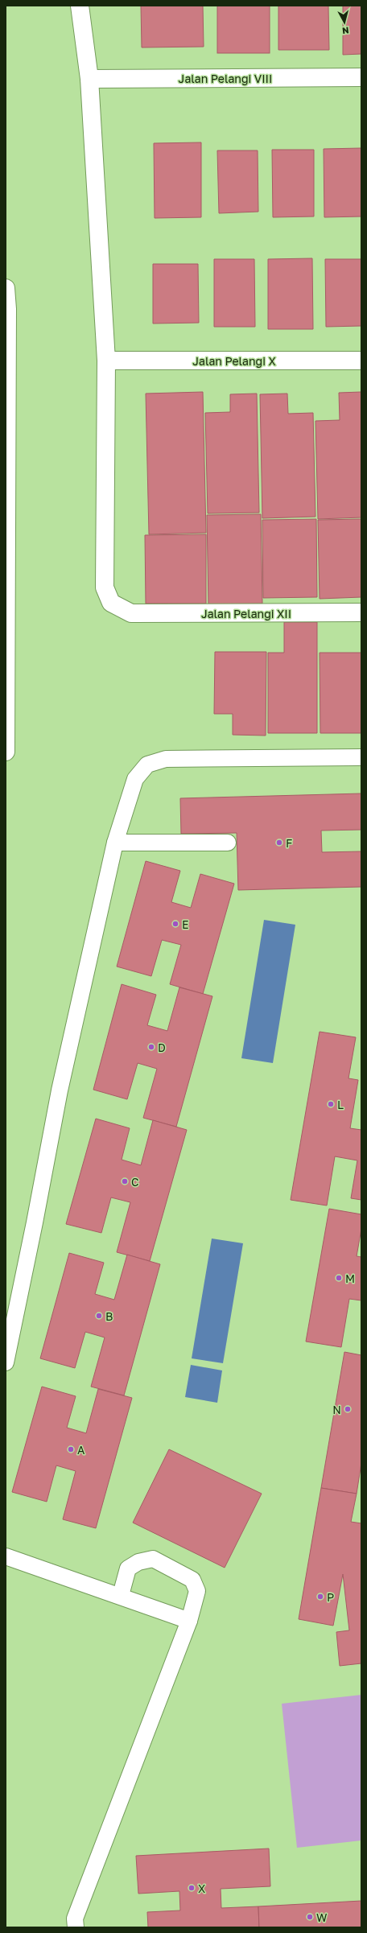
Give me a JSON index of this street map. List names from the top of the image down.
{
  "streets": {
    "street": ["Jalan Pelangi VIII", "Jalan Pelangi X", "Jalan Pelangi XII"]
  },
  "crossings": [
    ["Jalan Pelangi X", "Jalan Pelangi XII"]
  ],
  "places": [
    "F",
    "E",
    "D",
    "L",
    "C",
    "M",
    "B",
    "N",
    "A",
    "P",
    "X",
    "W"
  ],
  "north": "bottom"
}
